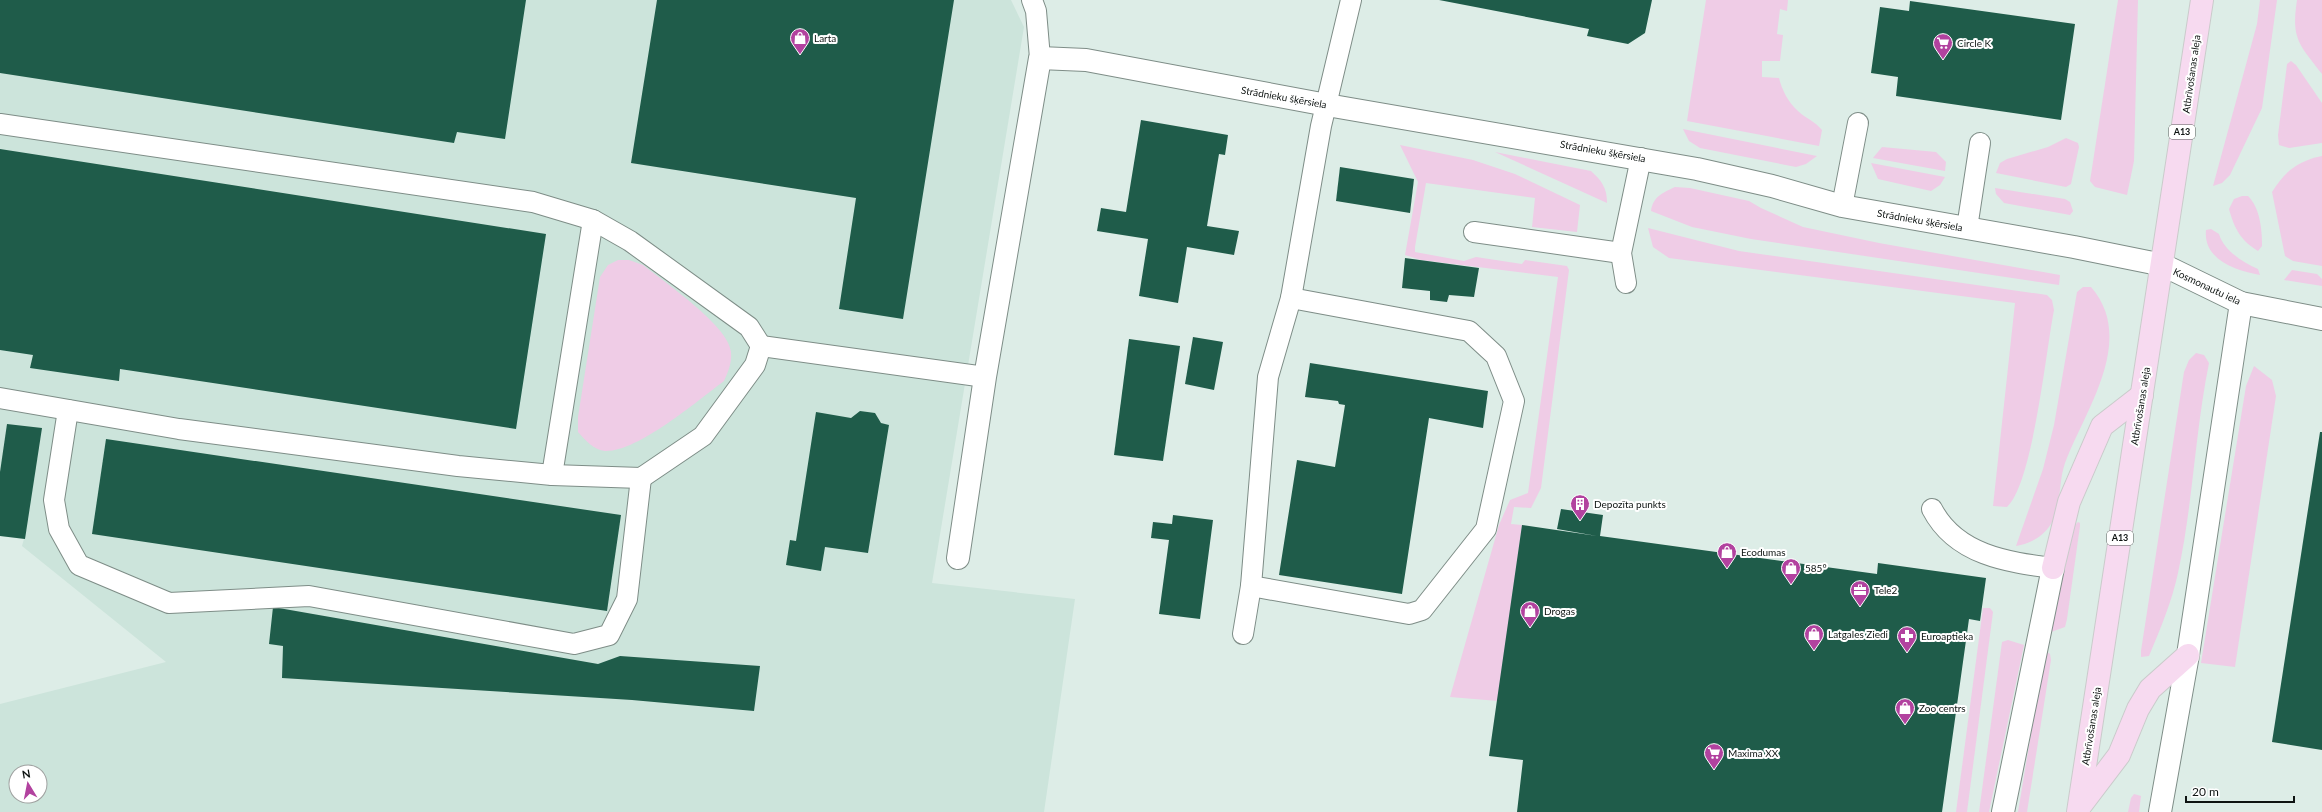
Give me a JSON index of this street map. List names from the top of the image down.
{
  "streets": {
    "main road": ["Atbrīvošanas aleja", "A13"],
    "street": ["Strādnieku šķērsiela", "Kosmonautu iela"]
  },
  "crossings": [
    ["Atbrīvošanas aleja", "Strādnieku šķērsiela"],
    ["Atbrīvošanas aleja", "Kosmonautu iela"],
    ["Strādnieku šķērsiela", "Kosmonautu iela"]
  ],
  "places": {
    "shop": [
      "Larta",
      "Ecodumas",
      "585°",
      "Drogas",
      "Latgales Ziedi",
      "Zoo centrs"
    ],
    "supermarket": ["Circle K", "Maxima XX"],
    "building": ["Depozīta punkts"],
    "office": ["Tele2"],
    "pharmacy": ["Euroaptieka"]
  },
  "scale_bar": "20 m",
  "north": "top"
}
